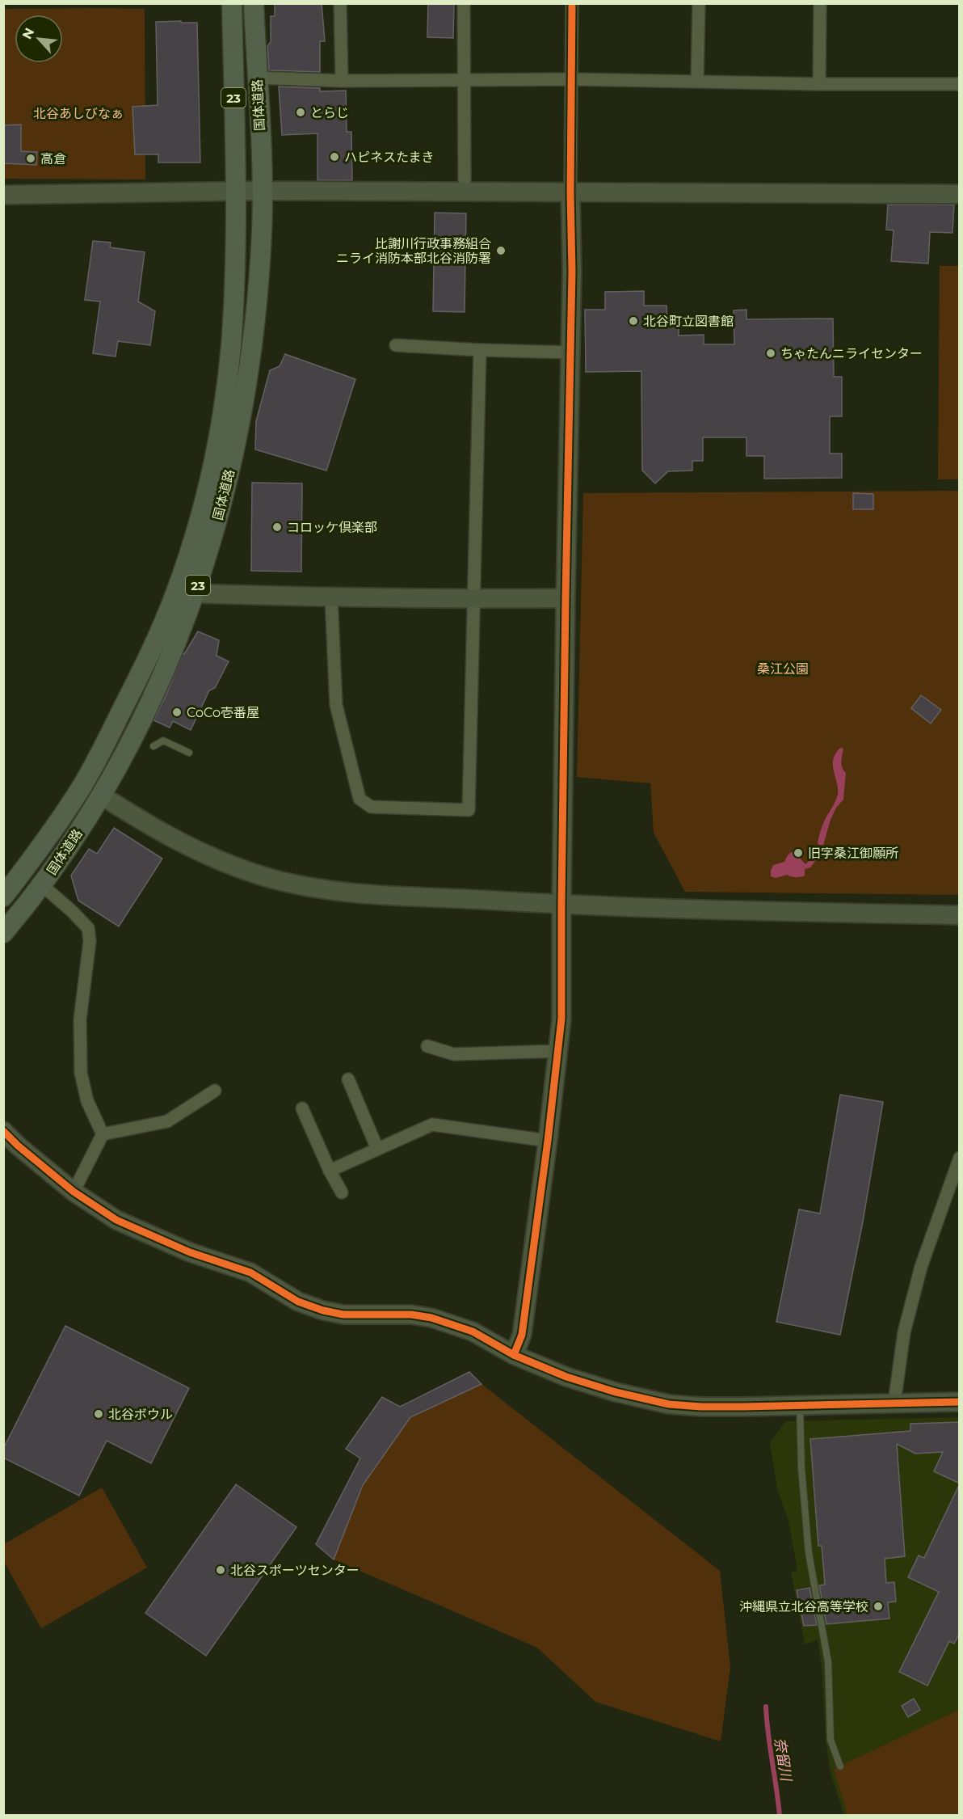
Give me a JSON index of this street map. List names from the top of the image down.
{
  "streets": {
    "main road": ["23", "国体道路"]
  },
  "water": ["奈留川"],
  "parks": ["北谷あしびなぁ", "桑江公園"],
  "places": [
    "とらじ",
    "ハピネスたまき",
    "高倉",
    "比謝川行政事務組合 ニライ消防本部北谷消防署",
    "北谷町立図書館",
    "ちゃたんニライセンター",
    "コロッケ倶楽部",
    "CoCo壱番屋",
    "旧字桑江御願所",
    "北谷ボウル",
    "北谷スポーツセンター",
    "沖縄県立北谷高等学校"
  ],
  "north": "top left"
}
